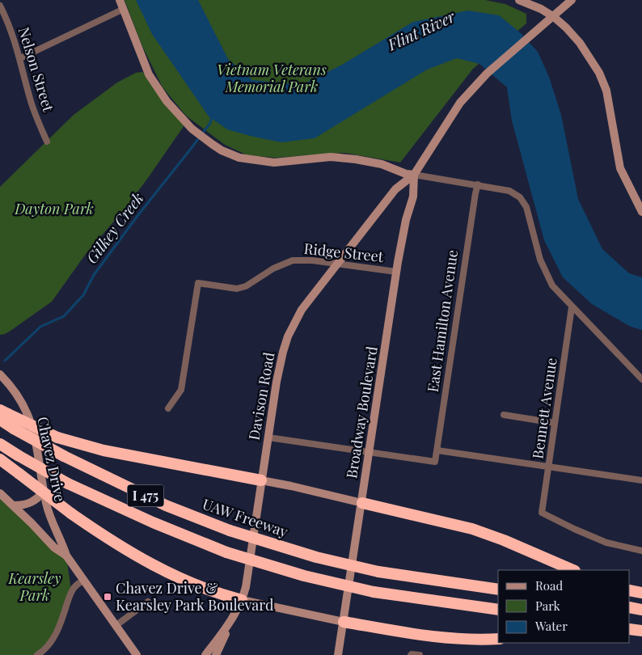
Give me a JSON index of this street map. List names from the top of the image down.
{
  "streets": {
    "highway": ["I 475", "UAW Freeway"],
    "main road": ["Davison Road", "Broadway Boulevard", "Chavez Drive"],
    "street": [
      "Nelson Street",
      "Ridge Street",
      "East Hamilton Avenue",
      "Bennett Avenue"
    ]
  },
  "crossings": [
    ["Ridge Street", "Davison Road"],
    ["Ridge Street", "Broadway Boulevard"],
    ["East Hamilton Avenue", "Broadway Boulevard"],
    ["Davison Road", "Broadway Boulevard"]
  ],
  "water": ["Flint River", "Gilkey Creek"],
  "parks": ["Vietnam Veterans Memorial Park", "Dayton Park", "Kearsley Park"],
  "places": {
    "transit": ["Chavez Drive & Kearsley Park Boulevard"]
  },
  "legend": ["Road", "Park", "Water"]
}
